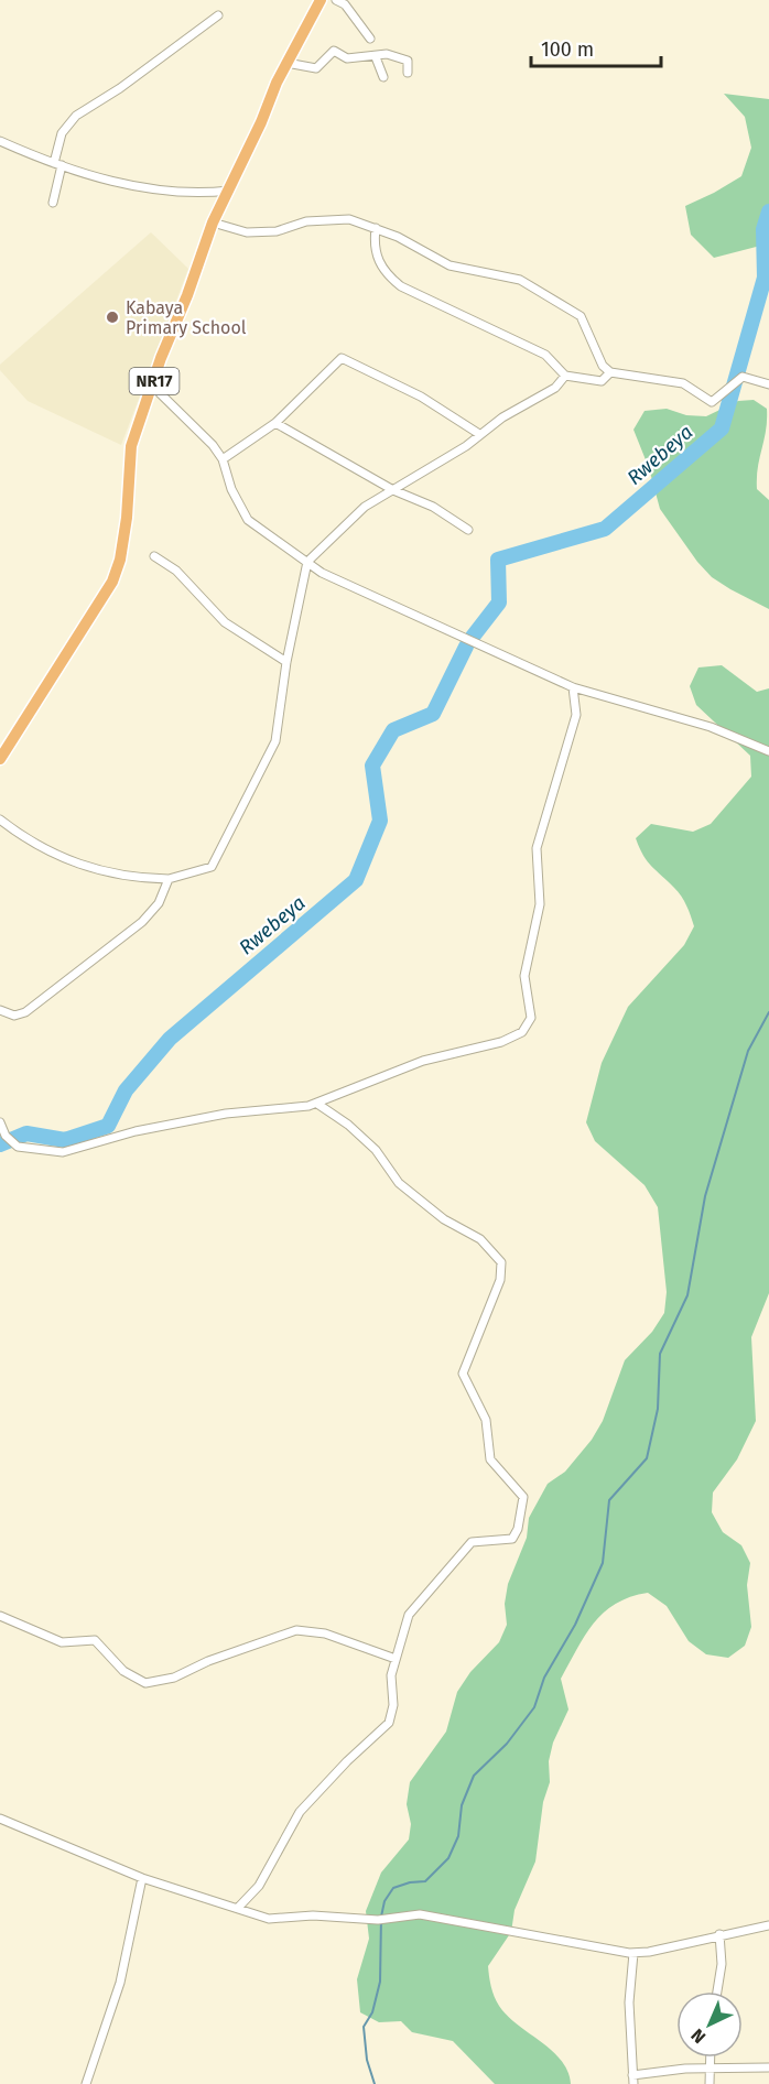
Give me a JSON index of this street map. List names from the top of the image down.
{
  "streets": {
    "main road": ["NR17"]
  },
  "water": ["Rwebeya"],
  "places": ["Kabaya Primary School"],
  "scale_bar": "100 m",
  "north": "bottom left"
}
